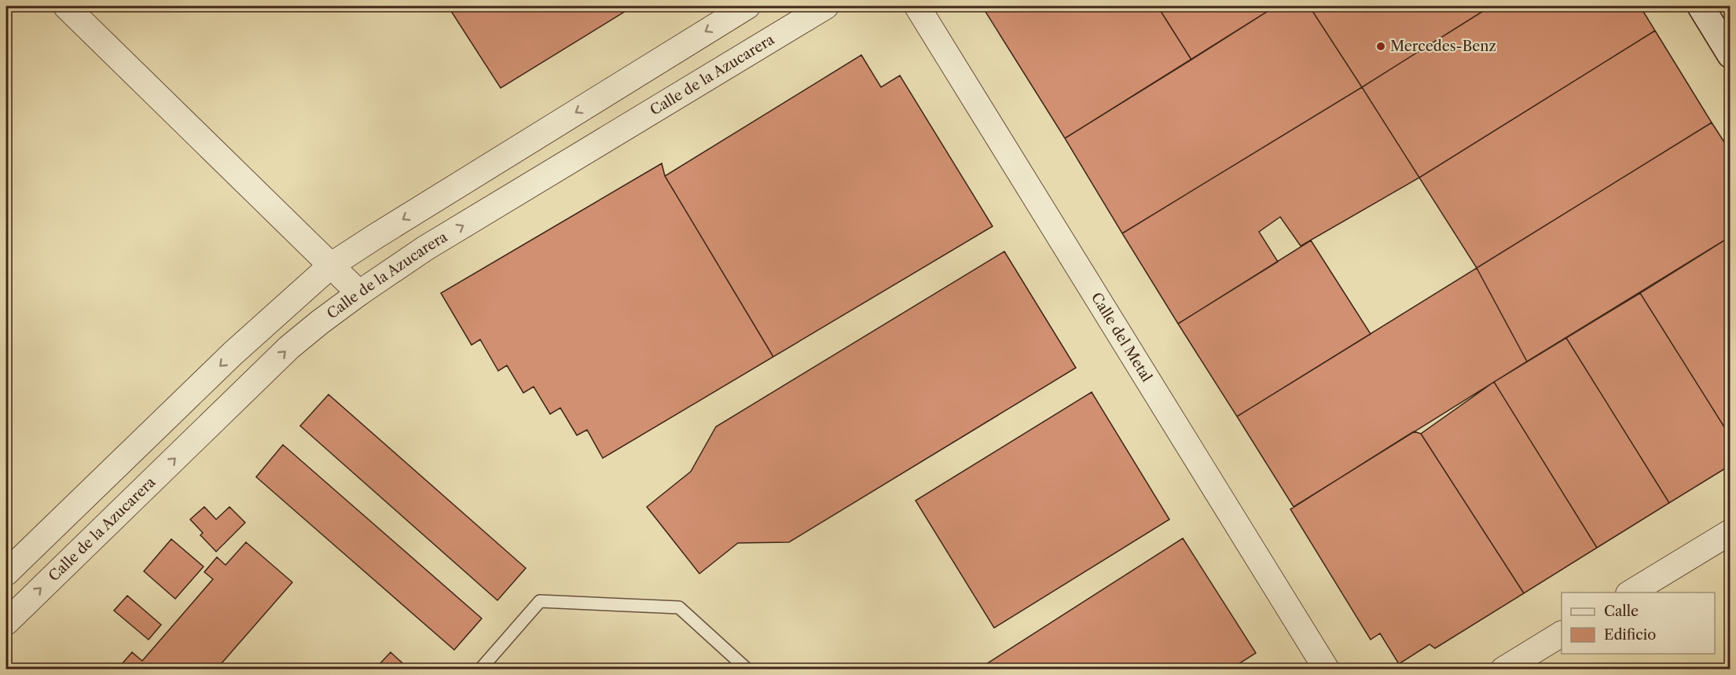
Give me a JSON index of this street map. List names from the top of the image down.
{
  "streets": {
    "street": ["Calle de la Azucarera", "Calle del Metal"]
  },
  "places": ["Mercedes-Benz"],
  "legend": ["Calle", "Edificio"]
}
